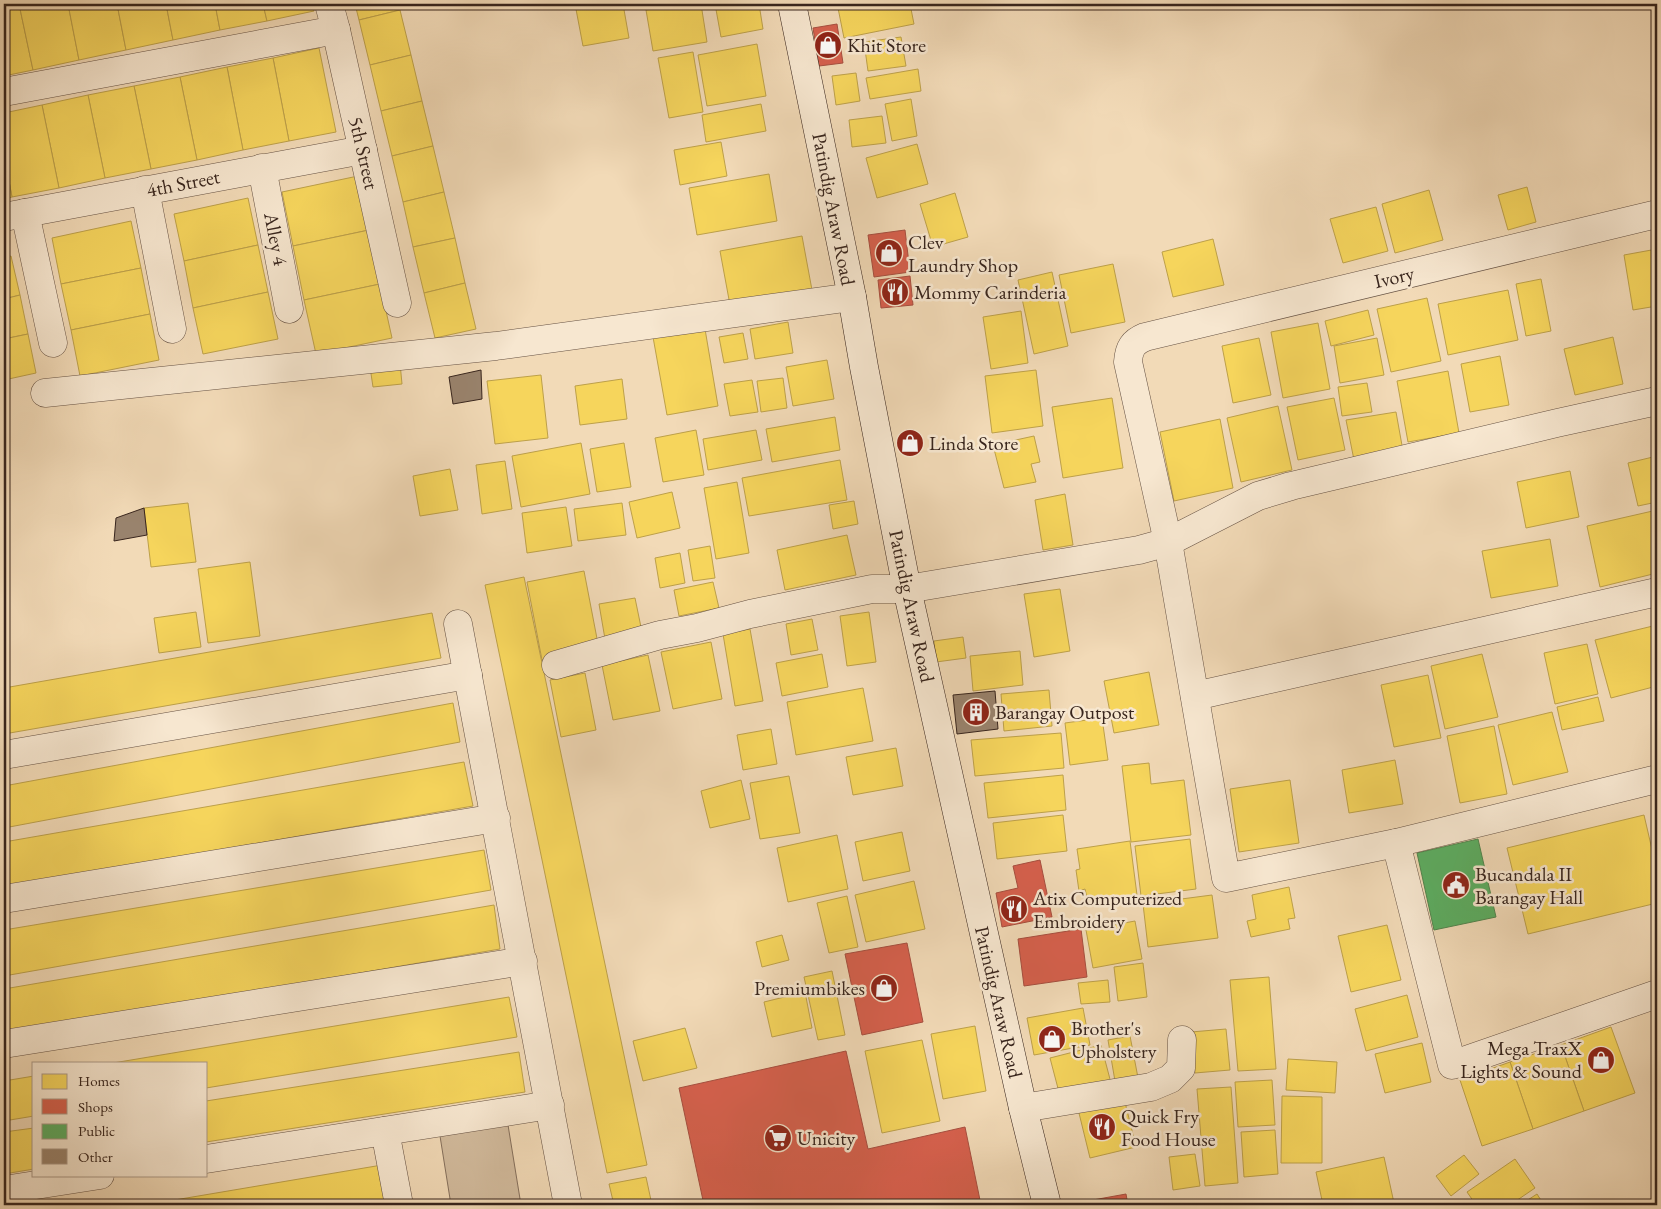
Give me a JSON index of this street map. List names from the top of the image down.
{
  "streets": {
    "street": [
      "5th Street",
      "4th Street",
      "Patindig Araw Road",
      "Alley 4",
      "Ivory"
    ]
  },
  "crossings": [
    ["5th Street", "4th Street"],
    ["4th Street", "Alley 4"]
  ],
  "places": {
    "shop": [
      "Khit Store",
      "Clev Laundry Shop",
      "Linda Store",
      "Premiumbikes",
      "Brother's Upholstery",
      "Mega TraxX Lights & Sound"
    ],
    "restaurant": ["Mommy Carinderia", "Atix Computerized Embroidery", "Quick Fry Food House"],
    "building": ["Barangay Outpost"],
    "public building": ["Bucandala II Barangay Hall"],
    "supermarket": ["Unicity"]
  },
  "legend": [
    "Homes",
    "Shops",
    "Public",
    "Other"
  ]
}
